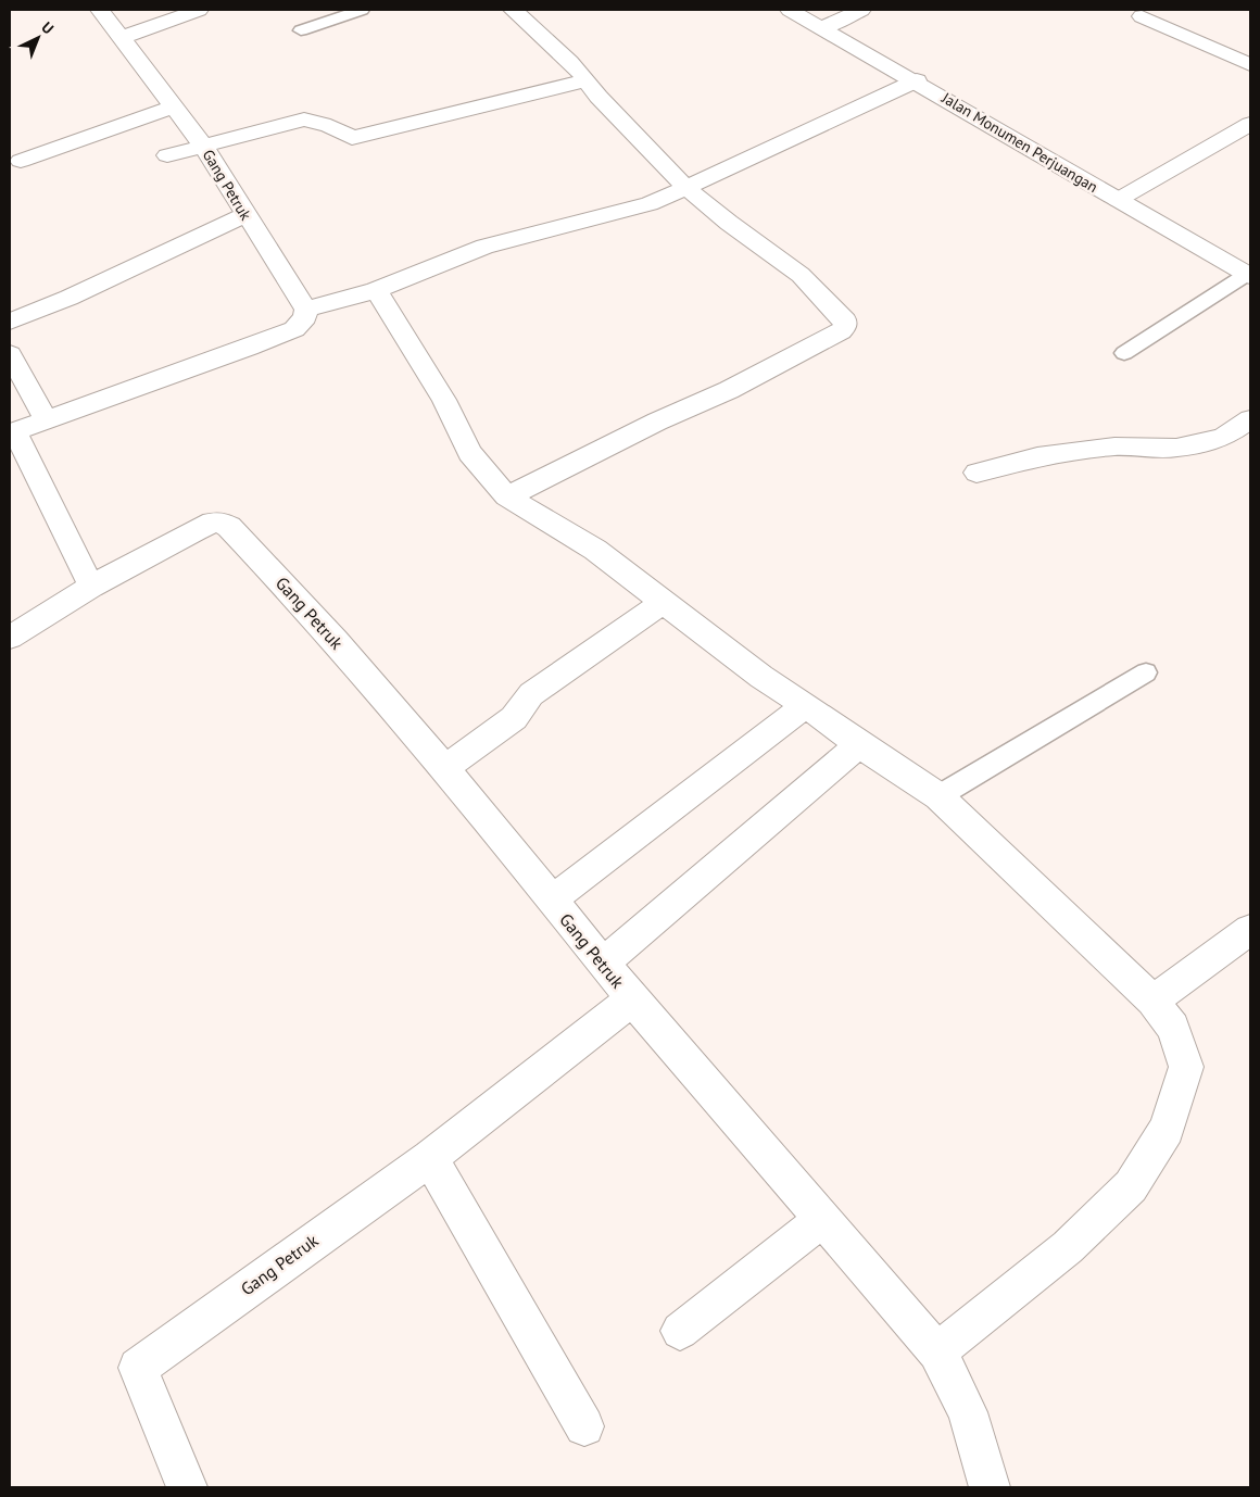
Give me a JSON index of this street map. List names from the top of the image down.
{
  "streets": {
    "street": ["Jalan Monumen Perjuangan", "Gang Petruk"]
  },
  "north": "top right"
}
